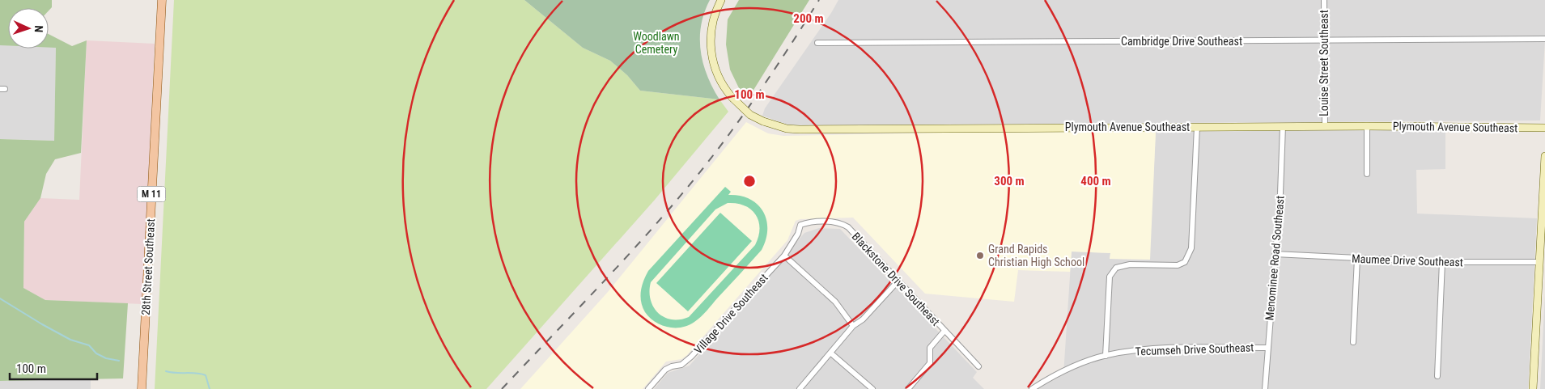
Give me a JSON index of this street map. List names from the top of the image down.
{
  "streets": {
    "main road": ["Plymouth Avenue Southeast", "M 11", "28th Street Southeast"],
    "street": [
      "Cambridge Drive Southeast",
      "Louise Street Southeast",
      "Menominee Road Southeast",
      "Maumee Drive Southeast",
      "Blackstone Drive Southeast",
      "Village Drive Southeast",
      "Tecumseh Drive Southeast"
    ]
  },
  "crossings": [
    ["Cambridge Drive Southeast", "Louise Street Southeast"],
    ["Louise Street Southeast", "Plymouth Avenue Southeast"],
    ["Plymouth Avenue Southeast", "Menominee Road Southeast"],
    ["Menominee Road Southeast", "Maumee Drive Southeast"],
    ["Menominee Road Southeast", "Tecumseh Drive Southeast"],
    ["Blackstone Drive Southeast", "Village Drive Southeast"]
  ],
  "parks": ["Woodlawn Cemetery"],
  "places": ["Grand Rapids Christian High School"],
  "scale_bar": "100 m",
  "north": "right",
  "rings": [
    "200 m",
    "100 m",
    "300 m",
    "400 m"
  ]
}
